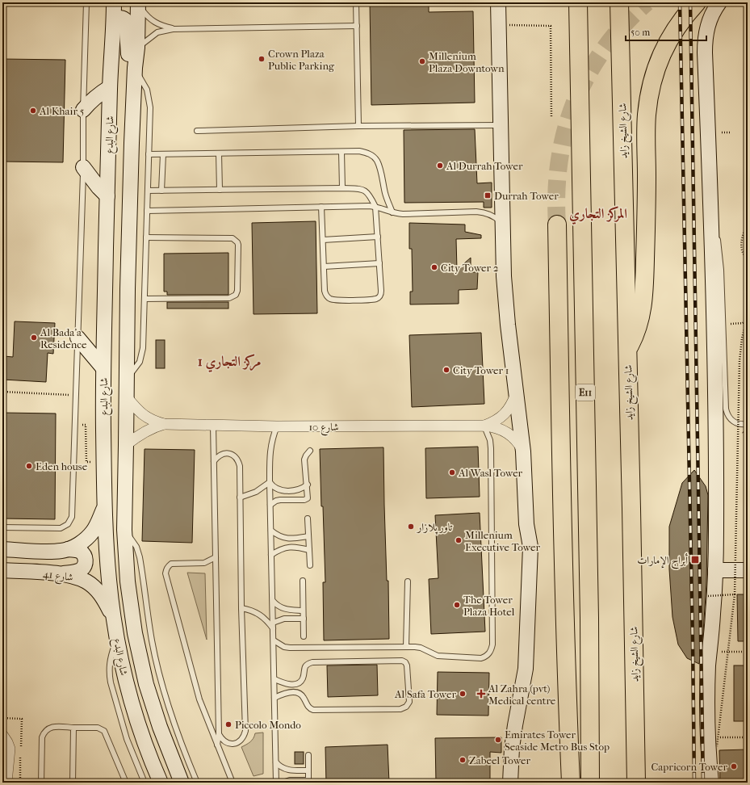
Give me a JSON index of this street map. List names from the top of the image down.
{
  "streets": {
    "highway": ["شارع الشيخ زايد", "E11"],
    "street": ["شارع البدع", "شارع 10", "شارع 41"]
  },
  "crossings": [
    ["شارع البدع", "شارع 10"],
    ["شارع البدع", "شارع 41"]
  ],
  "districts": ["المركز التجاري", "مركز التجاري 1"],
  "places": {
    "other": [
      "Crown Plaza Public Parking",
      "Millenium Plaza Downtown",
      "Al Khair 5",
      "Al Durrah Tower",
      "City Tower 2",
      "Al Bada'a Residence",
      "City Tower 1",
      "Eden house",
      "Al Wasl Tower",
      "تاور پلازار",
      "Millenium Executive Tower",
      "The Tower Plaza Hotel",
      "Al Safa Tower",
      "Piccolo Mondo",
      "Emirates Tower Seaside Metro Bus Stop",
      "Zabeel Tower",
      "Capricorn Tower"
    ],
    "transit": ["Durrah Tower", "أبراج الإمارات"],
    "health": ["Al Zahra (pvt) Medical centre"]
  },
  "scale_bar": "50 m"
}
